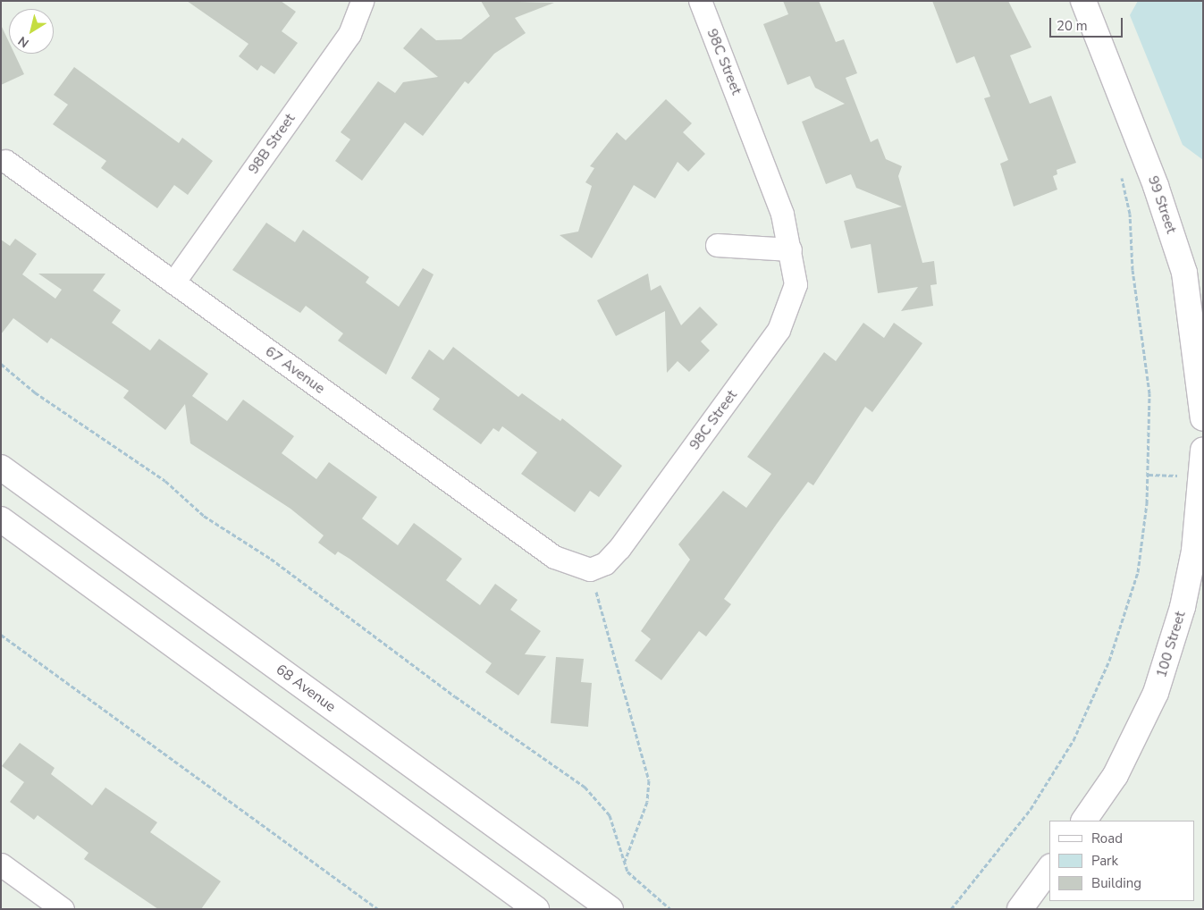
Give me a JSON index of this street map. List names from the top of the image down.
{
  "streets": {
    "main road": ["99 Street", "100 Street", "68 Avenue"],
    "street": ["98C Street", "98B Street", "67 Avenue"]
  },
  "crossings": [
    ["98C Street", "67 Avenue"],
    ["98B Street", "67 Avenue"]
  ],
  "legend": ["Road", "Park", "Building"],
  "scale_bar": "20 m",
  "north": "bottom left"
}
